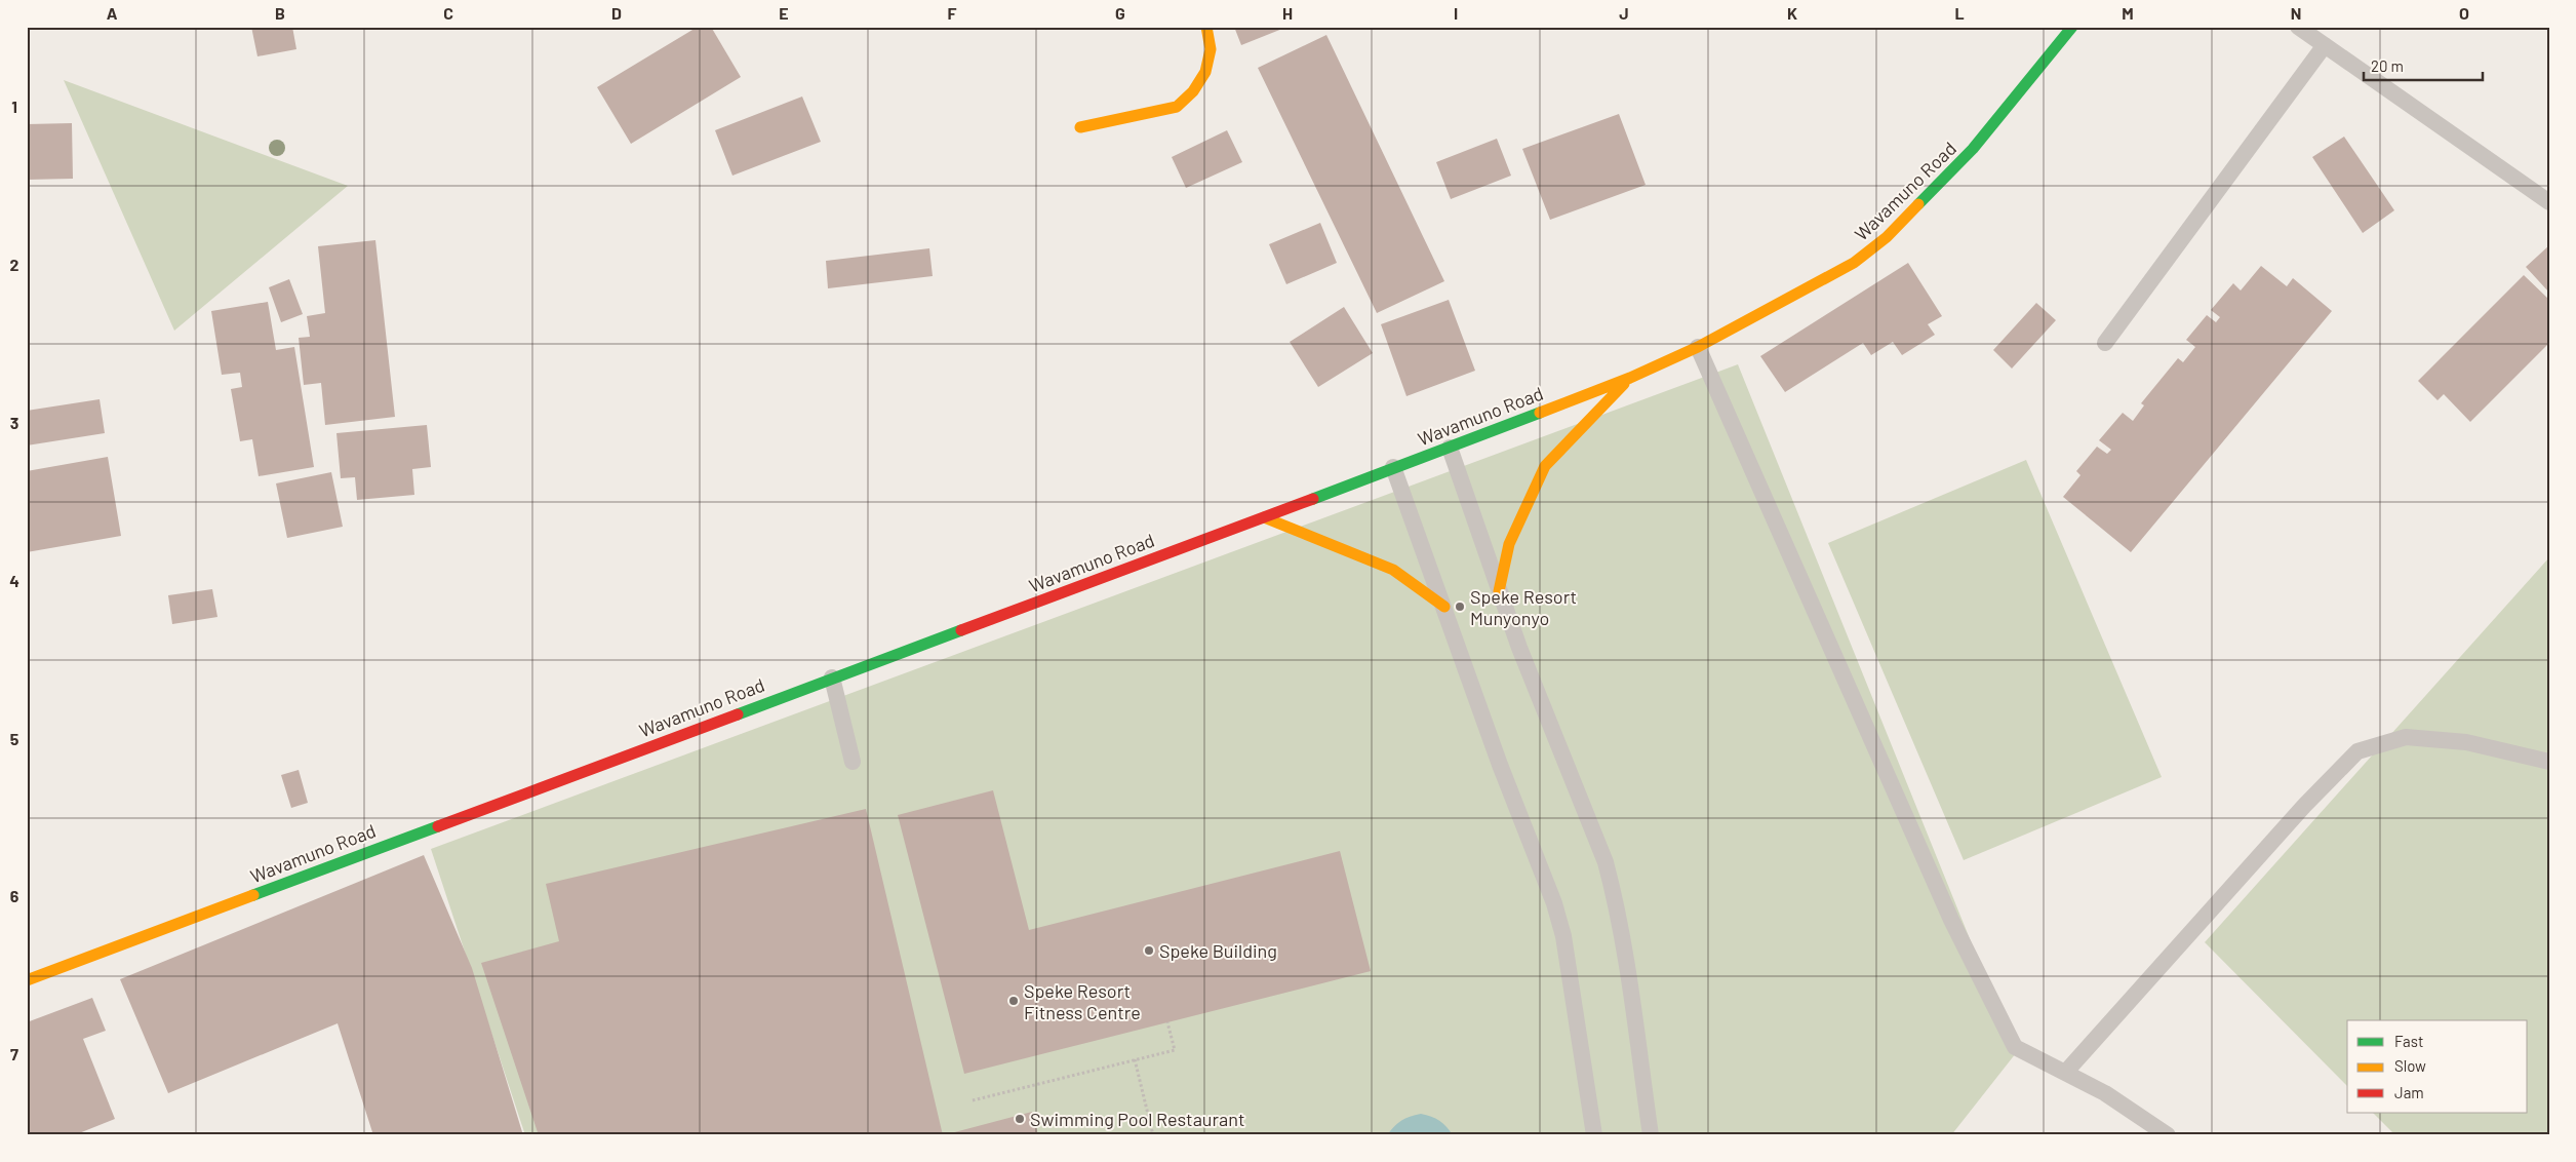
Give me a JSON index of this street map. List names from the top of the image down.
{
  "streets": {
    "main road": ["Wavamuno Road"]
  },
  "places": [
    "Speke Resort Munyonyo",
    "Speke Building",
    "Speke Resort Fitness Centre",
    "Swimming Pool Restaurant"
  ],
  "legend": ["Fast", "Slow", "Jam"],
  "scale_bar": "20 m",
  "grid": {
    "columns": [
      "A",
      "B",
      "C",
      "D",
      "E",
      "F",
      "G",
      "H",
      "I",
      "J",
      "K",
      "L",
      "M",
      "N",
      "O"
    ],
    "rows": [
      "1",
      "2",
      "3",
      "4",
      "5",
      "6",
      "7"
    ]
  }
}
